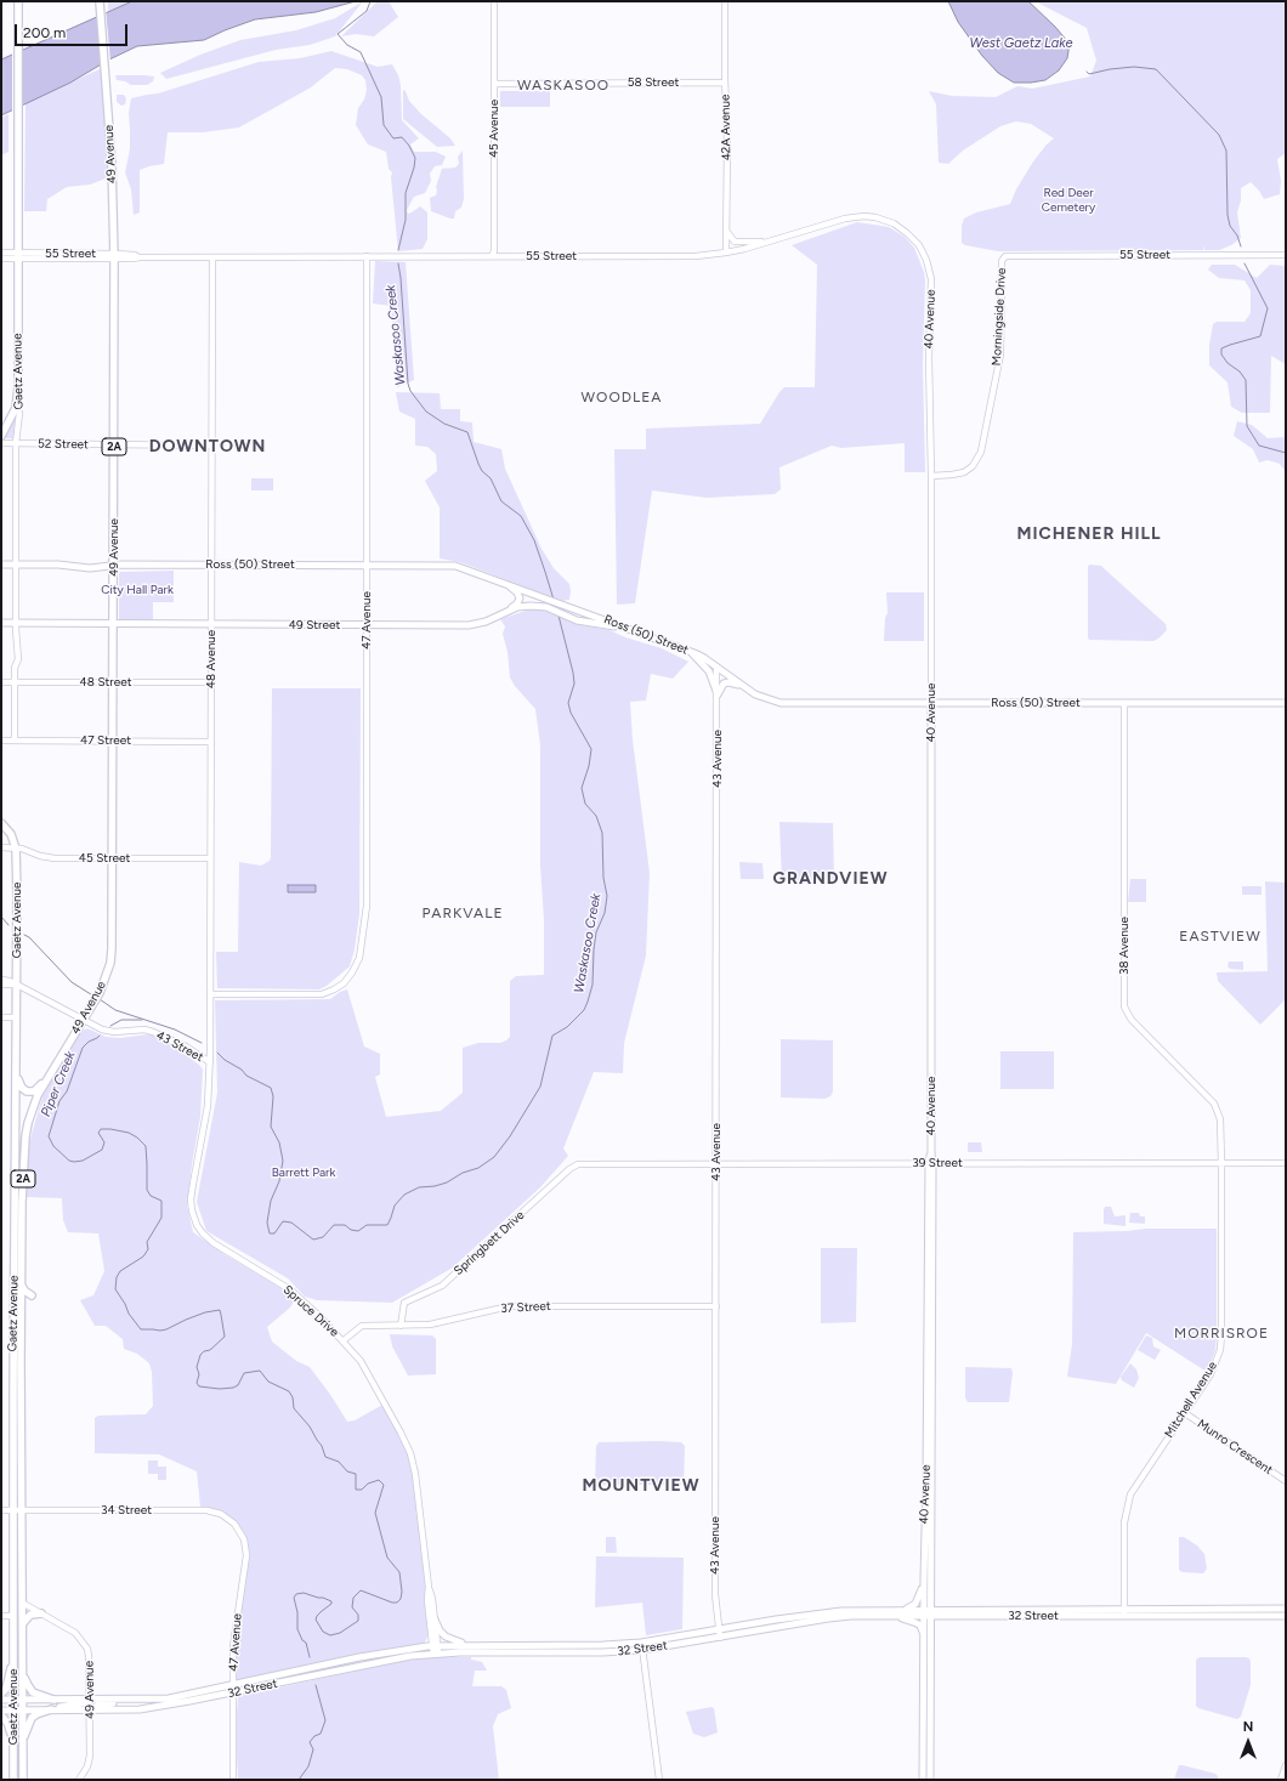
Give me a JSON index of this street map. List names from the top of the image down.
{
  "streets": {
    "main road": [
      "49 Avenue",
      "40 Avenue",
      "Gaetz Avenue",
      "2A",
      "Ross (50) Street",
      "49 Street",
      "32 Street"
    ],
    "street": [
      "58 Street",
      "42A Avenue",
      "45 Avenue",
      "55 Street",
      "Morningside Drive",
      "52 Street",
      "47 Avenue",
      "48 Avenue",
      "48 Street",
      "47 Street",
      "43 Avenue",
      "45 Street",
      "38 Avenue",
      "43 Street",
      "39 Street",
      "Springbett Drive",
      "37 Street",
      "Spruce Drive",
      "Mitchell Avenue",
      "Munro Crescent",
      "34 Street"
    ]
  },
  "crossings": [
    ["58 Street", "42A Avenue"],
    ["58 Street", "45 Avenue"],
    ["42A Avenue", "55 Street"],
    ["45 Avenue", "55 Street"],
    ["49 Avenue", "55 Street"],
    ["49 Avenue", "Gaetz Avenue"],
    ["49 Avenue", "52 Street"],
    ["49 Avenue", "Ross (50) Street"],
    ["49 Avenue", "49 Street"],
    ["49 Avenue", "48 Street"],
    ["49 Avenue", "47 Street"],
    ["49 Avenue", "45 Street"],
    ["49 Avenue", "43 Street"],
    ["49 Avenue", "32 Street"],
    ["55 Street", "Morningside Drive"],
    ["55 Street", "40 Avenue"],
    ["55 Street", "Gaetz Avenue"],
    ["55 Street", "47 Avenue"],
    ["55 Street", "48 Avenue"],
    ["Morningside Drive", "40 Avenue"],
    ["40 Avenue", "Ross (50) Street"],
    ["40 Avenue", "39 Street"],
    ["40 Avenue", "32 Street"],
    ["Gaetz Avenue", "52 Street"],
    ["Gaetz Avenue", "2A"],
    ["Gaetz Avenue", "Ross (50) Street"],
    ["Gaetz Avenue", "49 Street"],
    ["Gaetz Avenue", "48 Street"],
    ["Gaetz Avenue", "47 Street"],
    ["Gaetz Avenue", "45 Street"],
    ["Gaetz Avenue", "43 Street"],
    ["Gaetz Avenue", "34 Street"],
    ["Gaetz Avenue", "32 Street"],
    ["52 Street", "48 Avenue"],
    ["2A", "45 Street"],
    ["Ross (50) Street", "47 Avenue"],
    ["Ross (50) Street", "49 Street"],
    ["Ross (50) Street", "48 Avenue"],
    ["Ross (50) Street", "43 Avenue"],
    ["Ross (50) Street", "38 Avenue"],
    ["47 Avenue", "49 Street"],
    ["47 Avenue", "48 Avenue"],
    ["47 Avenue", "34 Street"],
    ["47 Avenue", "32 Street"],
    ["49 Street", "48 Avenue"],
    ["48 Avenue", "48 Street"],
    ["48 Avenue", "47 Street"],
    ["48 Avenue", "45 Street"],
    ["48 Avenue", "43 Street"],
    ["48 Avenue", "Spruce Drive"],
    ["43 Avenue", "39 Street"],
    ["43 Avenue", "37 Street"],
    ["43 Avenue", "32 Street"],
    ["38 Avenue", "Mitchell Avenue"],
    ["43 Street", "Spruce Drive"],
    ["39 Street", "Springbett Drive"],
    ["39 Street", "Mitchell Avenue"],
    ["Springbett Drive", "37 Street"],
    ["37 Street", "Spruce Drive"],
    ["Spruce Drive", "32 Street"],
    ["Mitchell Avenue", "Munro Crescent"],
    ["Mitchell Avenue", "32 Street"]
  ],
  "districts": [
    "WASKASOO",
    "WOODLEA",
    "DOWNTOWN",
    "MICHENER HILL",
    "GRANDVIEW",
    "PARKVALE",
    "EASTVIEW",
    "MORRISROE",
    "MOUNTVIEW"
  ],
  "water": ["West Gaetz Lake", "Waskasoo Creek", "Piper Creek"],
  "parks": ["Red Deer Cemetery", "City Hall Park", "Barrett Park"],
  "scale_bar": "200 m",
  "north": "top"
}
